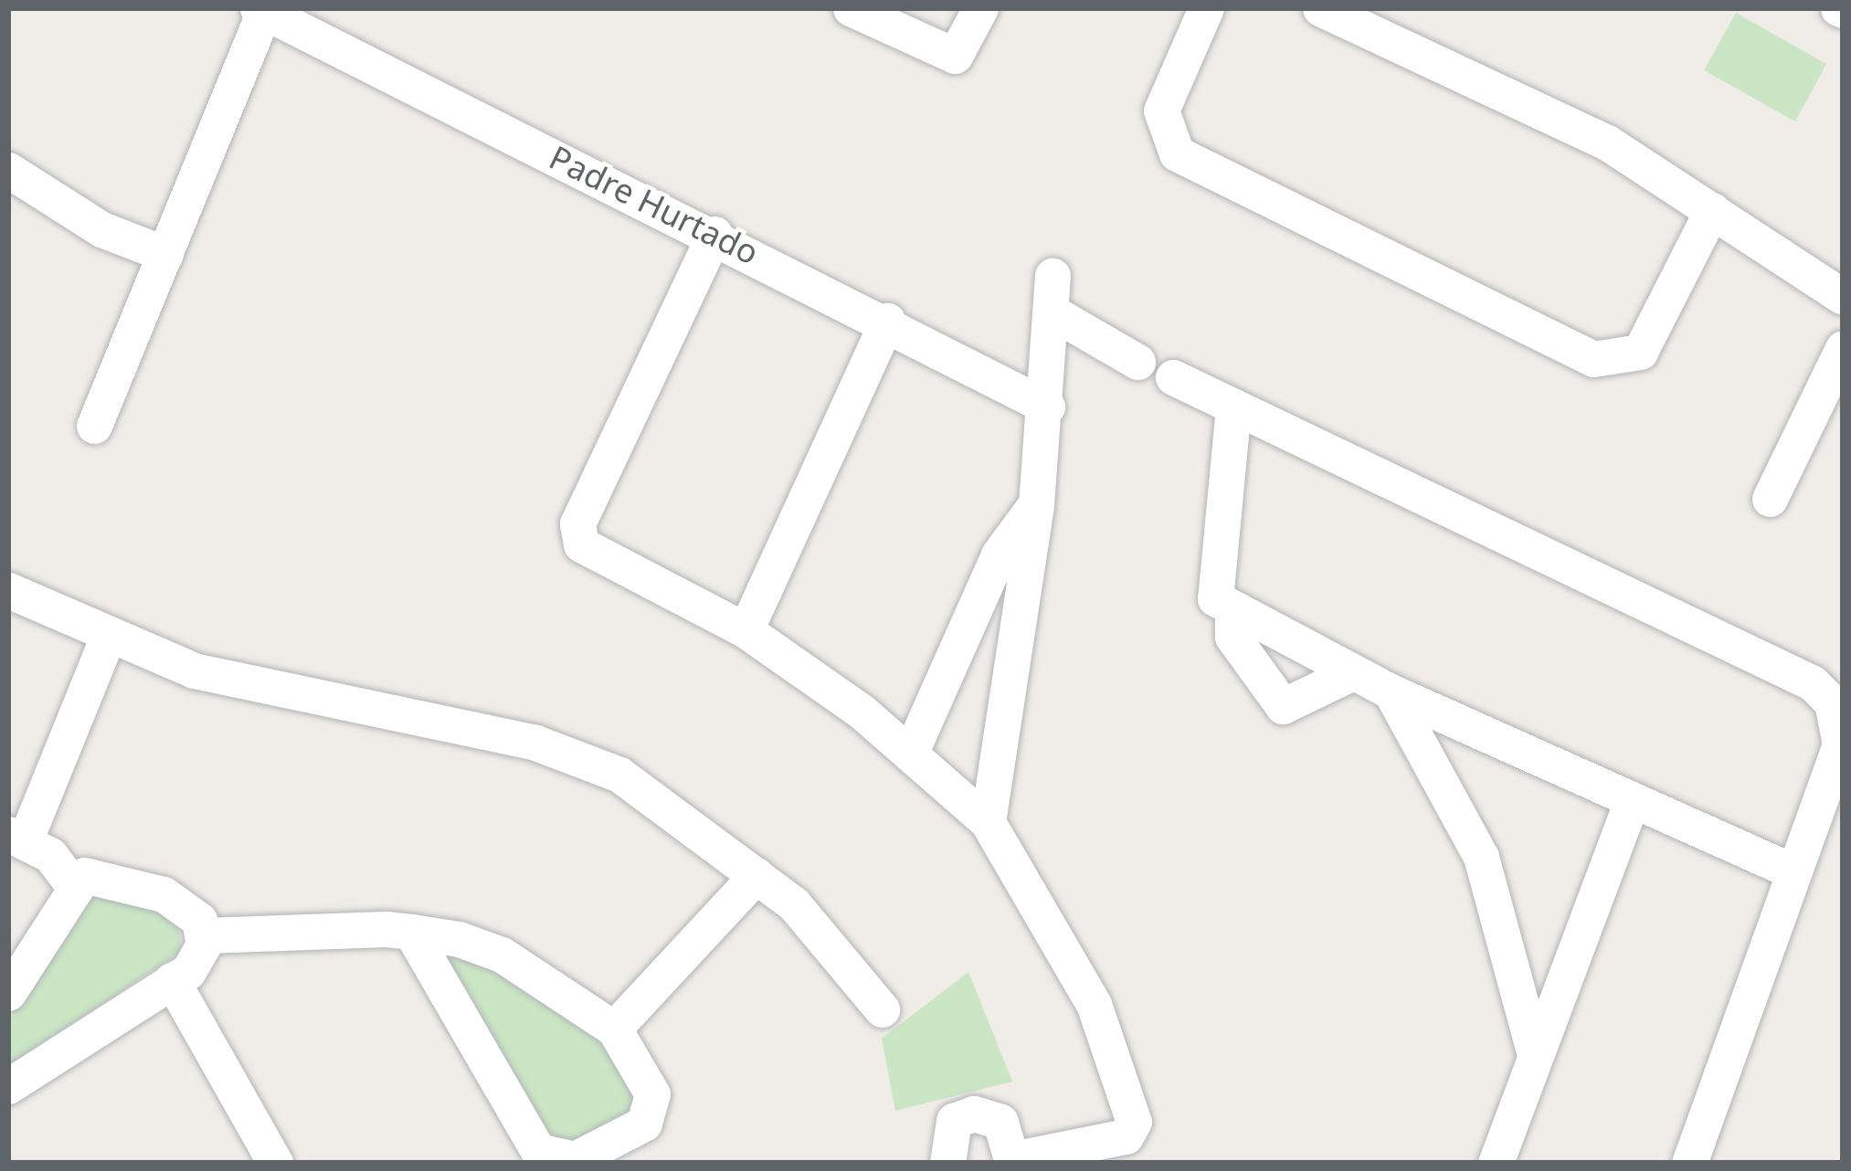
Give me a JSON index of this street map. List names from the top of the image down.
{
  "streets": {
    "street": ["Padre Hurtado"]
  }
}
